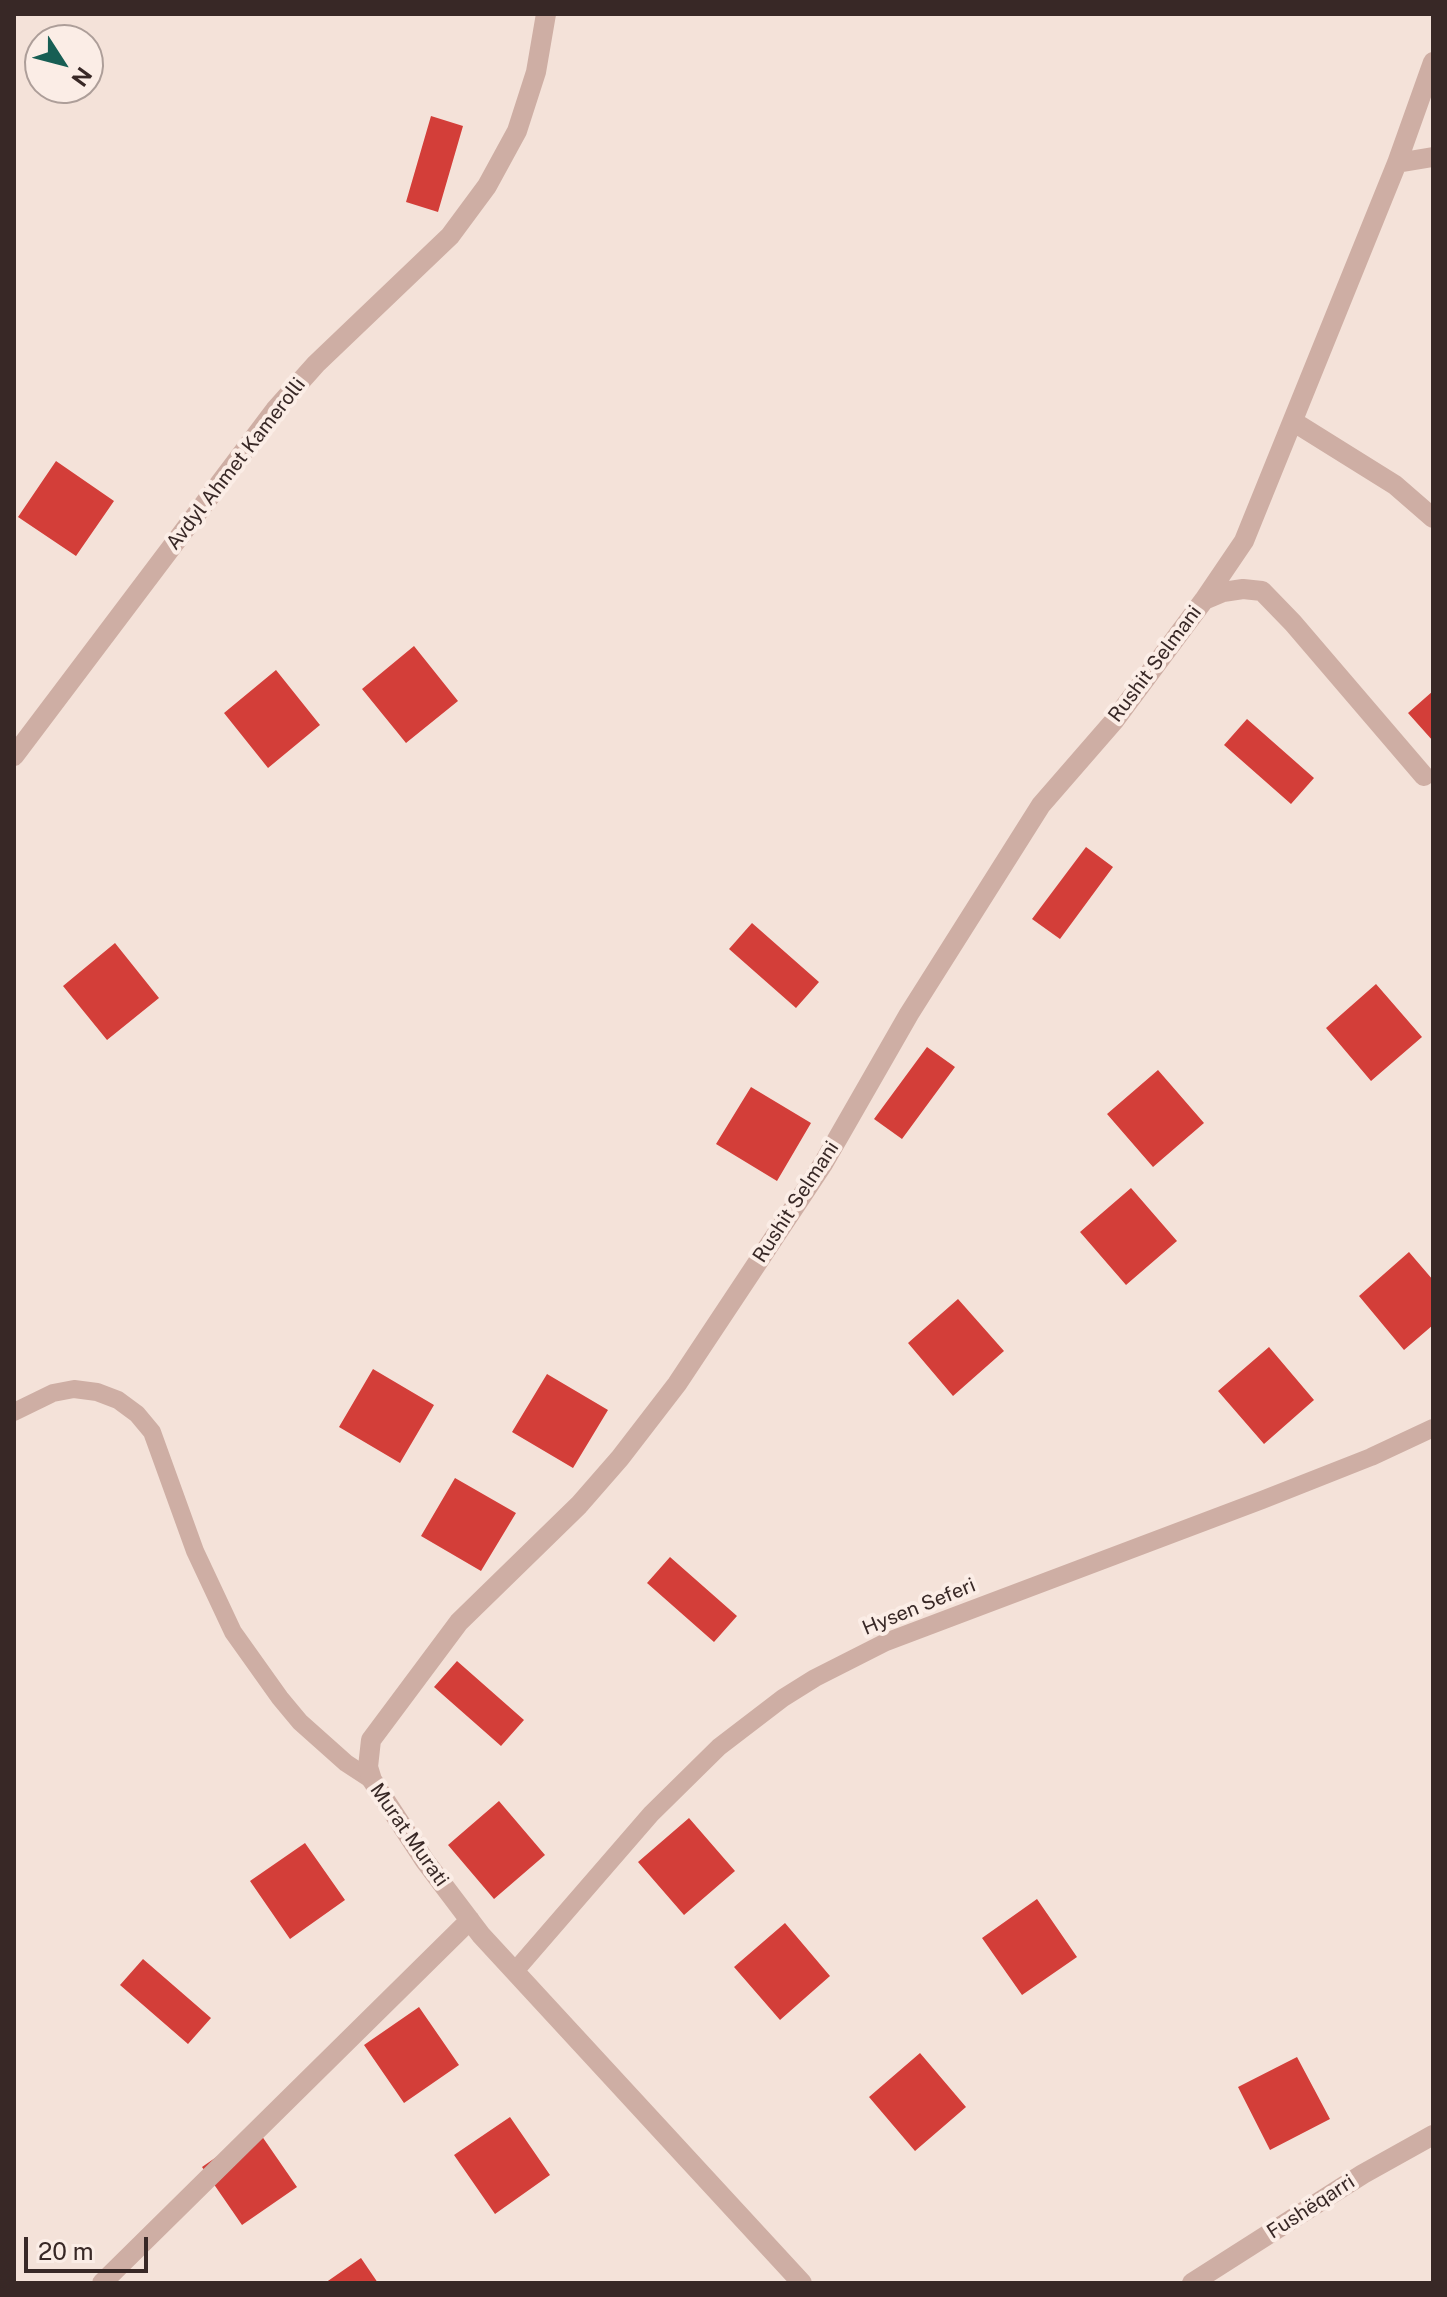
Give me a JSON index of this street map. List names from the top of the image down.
{
  "streets": {
    "street": [
      "Avdyl Ahmet Kamerolli",
      "Rushit Selmani",
      "Murat Murati",
      "Fushëqarri"
    ],
    "lane": ["Hysen Seferi"]
  },
  "crossings": [
    ["Rushit Selmani", "Murat Murati"],
    ["Hysen Seferi", "Murat Murati"]
  ],
  "scale_bar": "20 m",
  "north": "bottom right"
}
